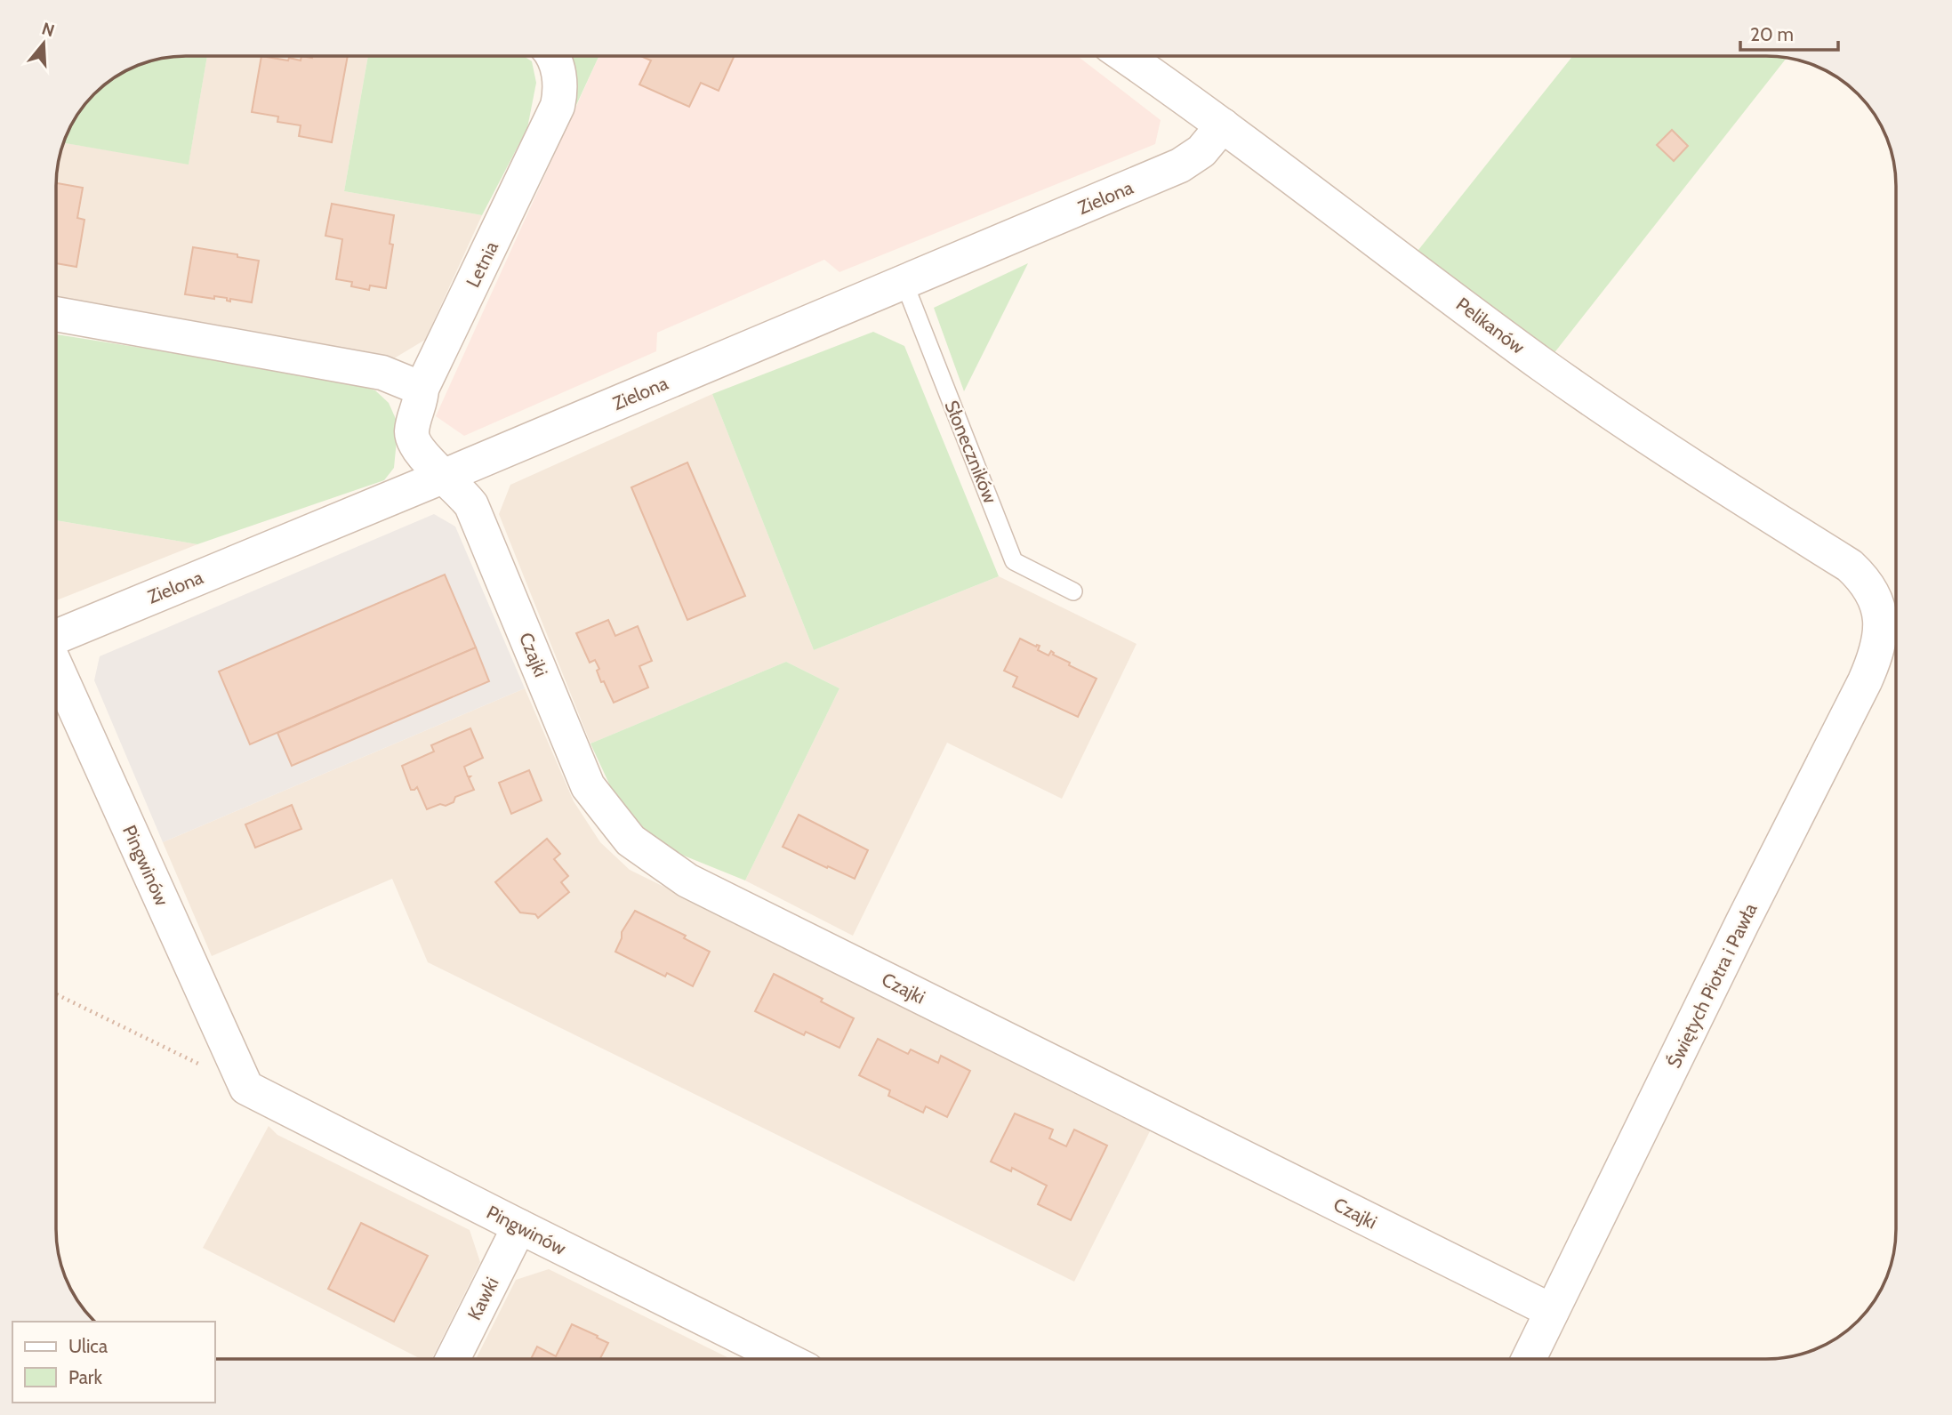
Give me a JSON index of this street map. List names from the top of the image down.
{
  "streets": {
    "street": [
      "Zielona",
      "Letnia",
      "Pelikanów",
      "Czajki",
      "Pingwinów",
      "Świętych Piotra i Pawła",
      "Kawki"
    ],
    "lane": ["Słoneczników"]
  },
  "crossings": [
    ["Zielona", "Letnia"],
    ["Zielona", "Pelikanów"],
    ["Zielona", "Słoneczników"],
    ["Zielona", "Czajki"],
    ["Letnia", "Czajki"],
    ["Pelikanów", "Świętych Piotra i Pawła"],
    ["Czajki", "Świętych Piotra i Pawła"],
    ["Pingwinów", "Kawki"]
  ],
  "legend": ["Ulica", "Park"],
  "scale_bar": "20 m",
  "north": "top"
}
